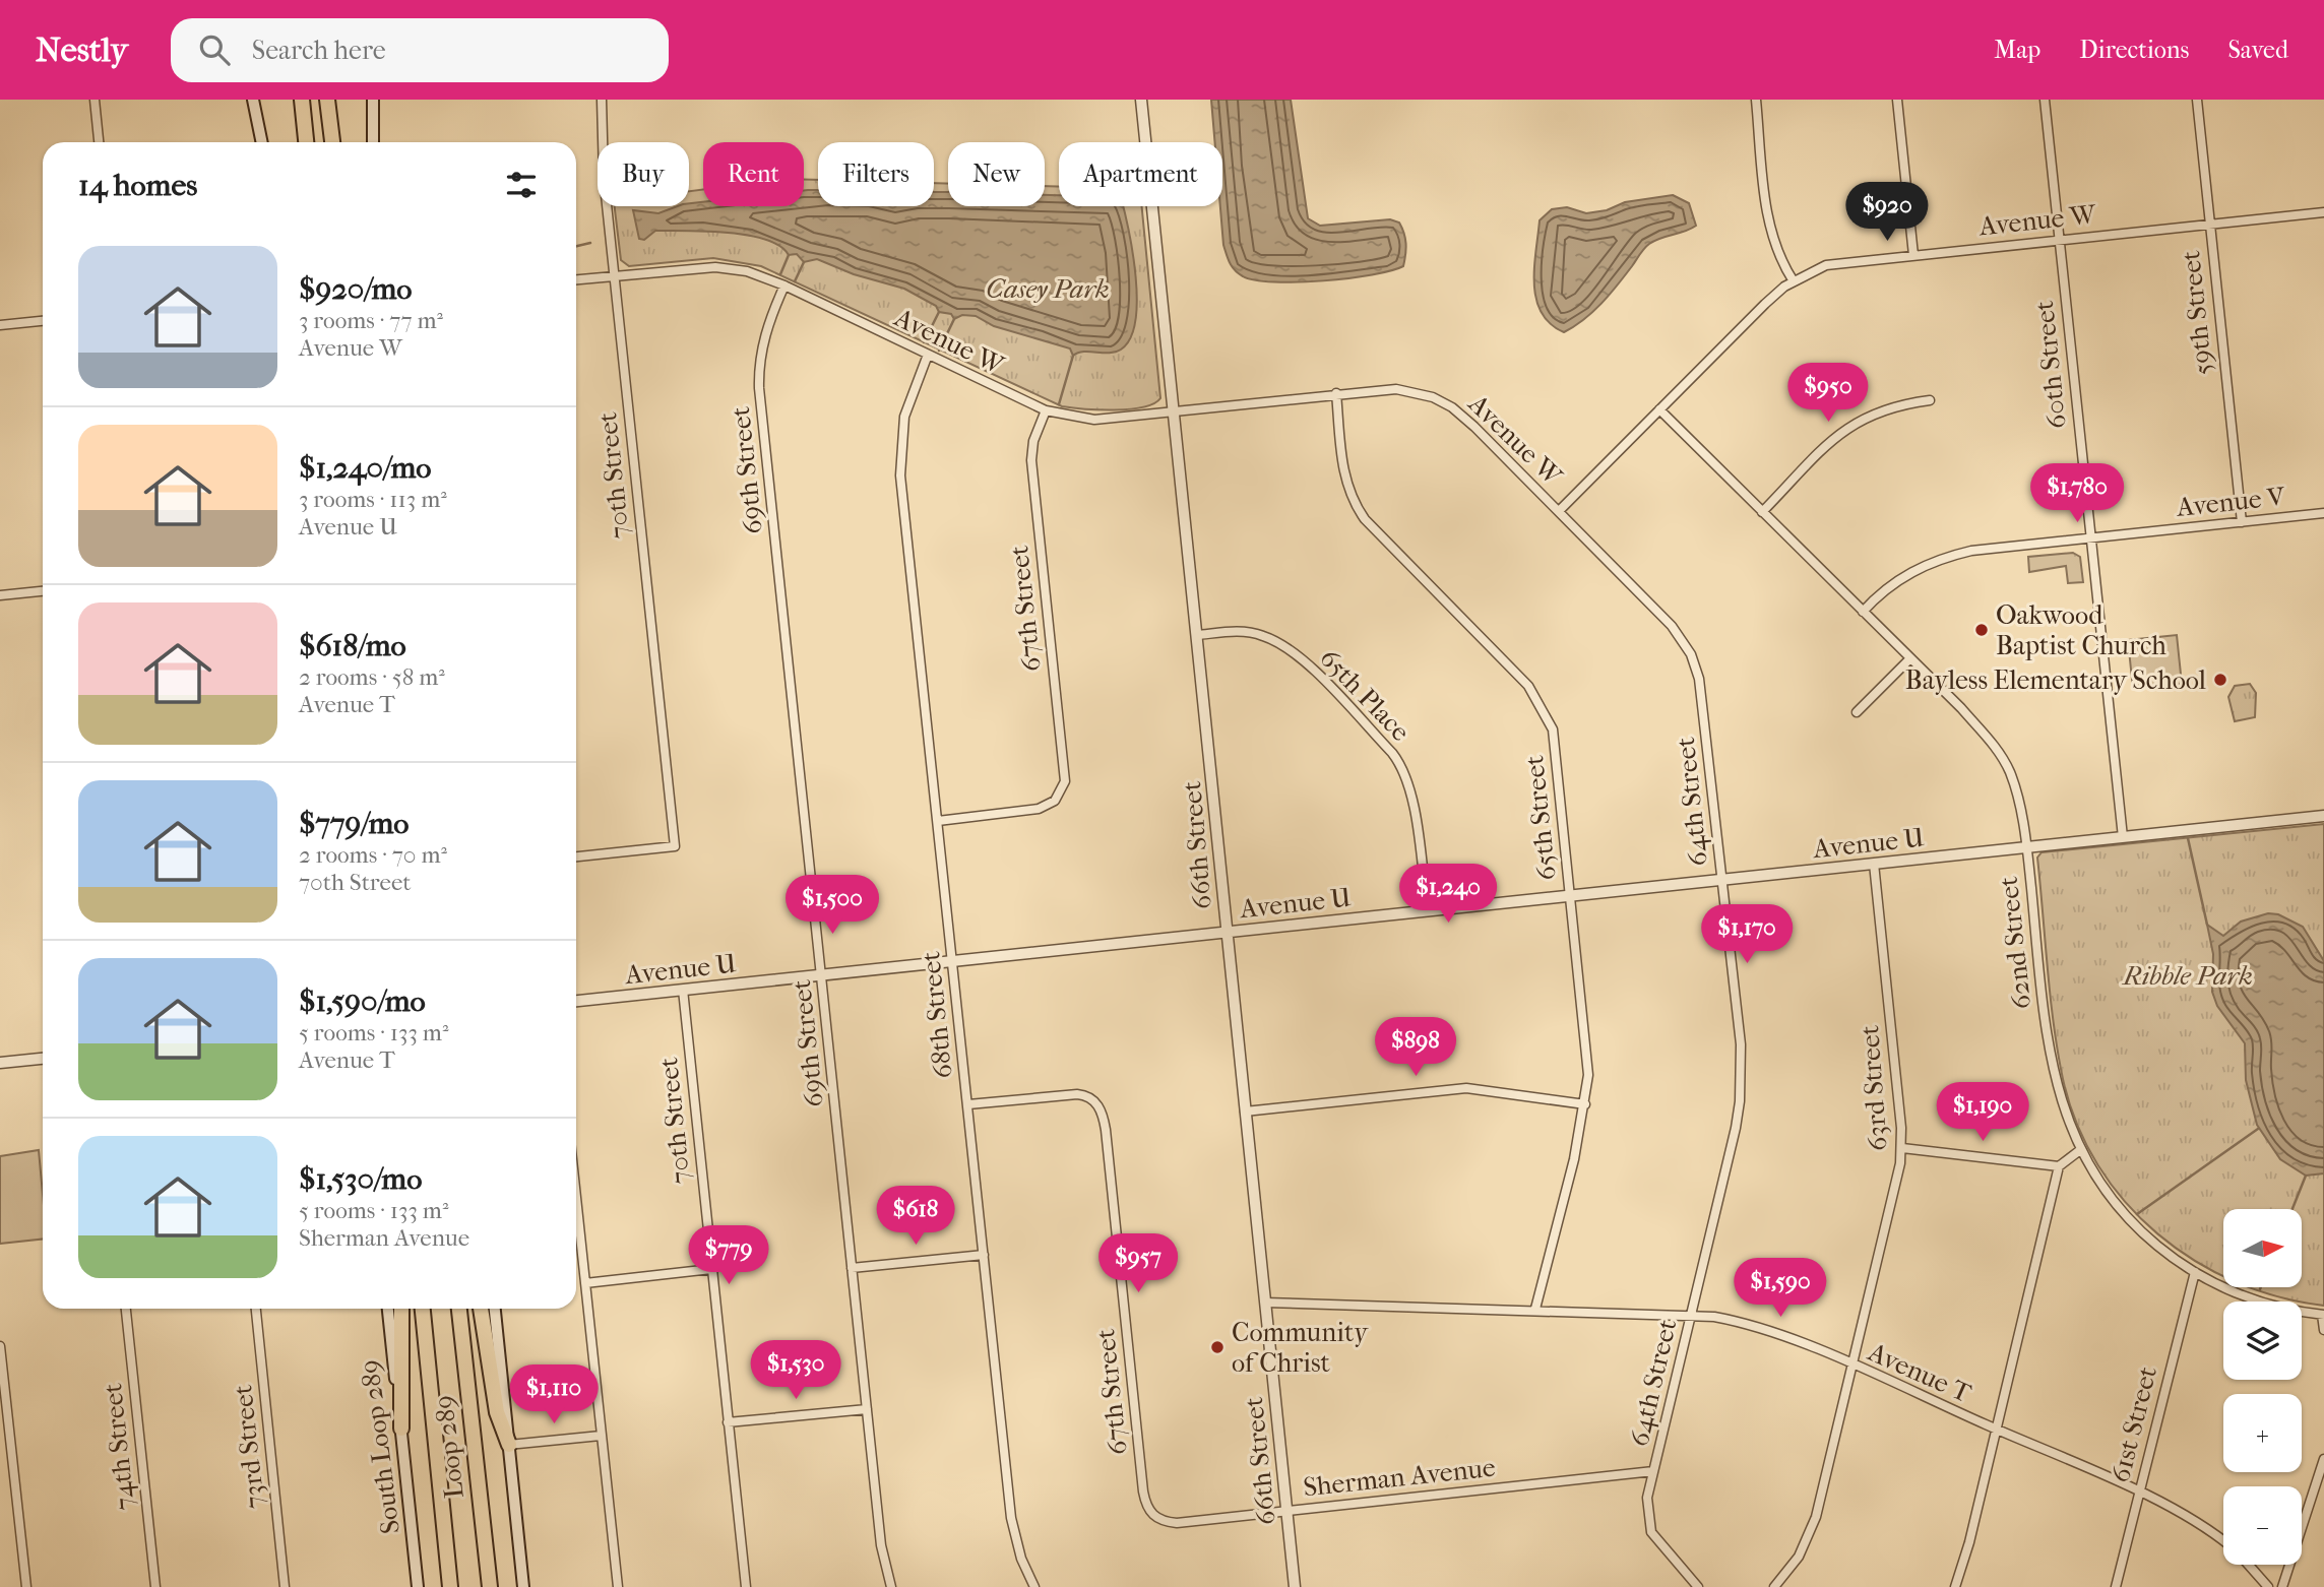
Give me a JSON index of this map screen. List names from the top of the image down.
{
  "streets": {
    "highway": ["Loop 289"],
    "main road": ["South Loop 289"],
    "street": [
      "Avenue W",
      "59th Street",
      "60th Street",
      "69th Street",
      "70th Street",
      "Avenue V",
      "67th Street",
      "65th Place",
      "64th Street",
      "65th Street",
      "Avenue U",
      "66th Street",
      "62nd Street",
      "68th Street",
      "63rd Street",
      "Avenue T",
      "61st Street",
      "74th Street",
      "73rd Street",
      "Sherman Avenue"
    ]
  },
  "crossings": [
    ["Avenue W", "59th Street"],
    ["Avenue W", "60th Street"],
    ["Avenue W", "69th Street"],
    ["Avenue W", "70th Street"],
    ["Avenue W", "67th Street"],
    ["Avenue W", "64th Street"],
    ["Avenue W", "65th Street"],
    ["Avenue W", "66th Street"],
    ["Avenue W", "62nd Street"],
    ["Avenue W", "68th Street"],
    ["59th Street", "Avenue V"],
    ["60th Street", "Avenue V"],
    ["60th Street", "Avenue U"],
    ["69th Street", "Avenue U"],
    ["70th Street", "Avenue U"],
    ["Avenue V", "62nd Street"],
    ["67th Street", "68th Street"],
    ["67th Street", "Sherman Avenue"],
    ["65th Place", "Avenue U"],
    ["65th Place", "66th Street"],
    ["64th Street", "Avenue U"],
    ["64th Street", "Avenue T"],
    ["64th Street", "Sherman Avenue"],
    ["65th Street", "Avenue U"],
    ["65th Street", "Avenue T"],
    ["Avenue U", "66th Street"],
    ["Avenue U", "62nd Street"],
    ["Avenue U", "68th Street"],
    ["Avenue U", "63rd Street"],
    ["66th Street", "Avenue T"],
    ["66th Street", "Sherman Avenue"],
    ["62nd Street", "61st Street"],
    ["63rd Street", "Avenue T"],
    ["Avenue T", "61st Street"]
  ],
  "parks": ["Casey Park", "Ribble Park"],
  "places": ["Oakwood Baptist Church", "Bayless Elementary School", "Community of Christ"],
  "north": "right",
  "page": {
    "header": "Nestly",
    "search": "Search here",
    "nav": ["Map", "Directions", "Saved"],
    "chip": [
      "Buy",
      "Rent",
      "Filters",
      "New",
      "Apartment"
    ],
    "heading": "14 homes",
    "price": [
      "$920",
      "$950",
      "$1,780",
      "$1,240",
      "$1,500",
      "$1,170",
      "$898",
      "$1,190",
      "$618",
      "$779",
      "$957",
      "$1,590",
      "$1,530",
      "$1,110"
    ],
    "list": [
      {
        "name": "$920/mo",
        "note": "3 rooms · 77 m² · Avenue W"
      },
      {
        "name": "$1,240/mo",
        "note": "3 rooms · 113 m² · Avenue U"
      },
      {
        "name": "$618/mo",
        "note": "2 rooms · 58 m² · Avenue T"
      },
      {
        "name": "$779/mo",
        "note": "2 rooms · 70 m² · 70th Street"
      },
      {
        "name": "$1,590/mo",
        "note": "5 rooms · 133 m² · Avenue T"
      },
      {
        "name": "$1,530/mo",
        "note": "5 rooms · 133 m² · Sherman Avenue"
      }
    ],
    "map_buttons": ["+", "−"]
  }
}
